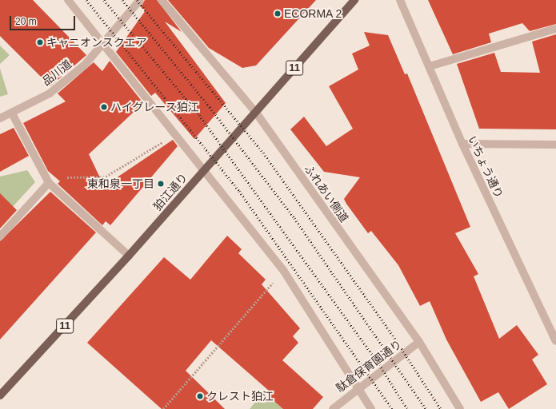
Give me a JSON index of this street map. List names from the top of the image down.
{
  "streets": {
    "main road": ["11", "狛江通り"],
    "street": [
      "品川道",
      "いちょう通り",
      "ふれあい側道",
      "駄倉保育園通り"
    ]
  },
  "crossings": [
    ["狛江通り", "ふれあい側道"],
    ["ふれあい側道", "駄倉保育園通り"]
  ],
  "places": [
    "ECORMA 2",
    "キャニオンスクエア",
    "ハイグレース狛江",
    "東和泉一丁目",
    "クレスト狛江"
  ],
  "scale_bar": "20 m"
}
